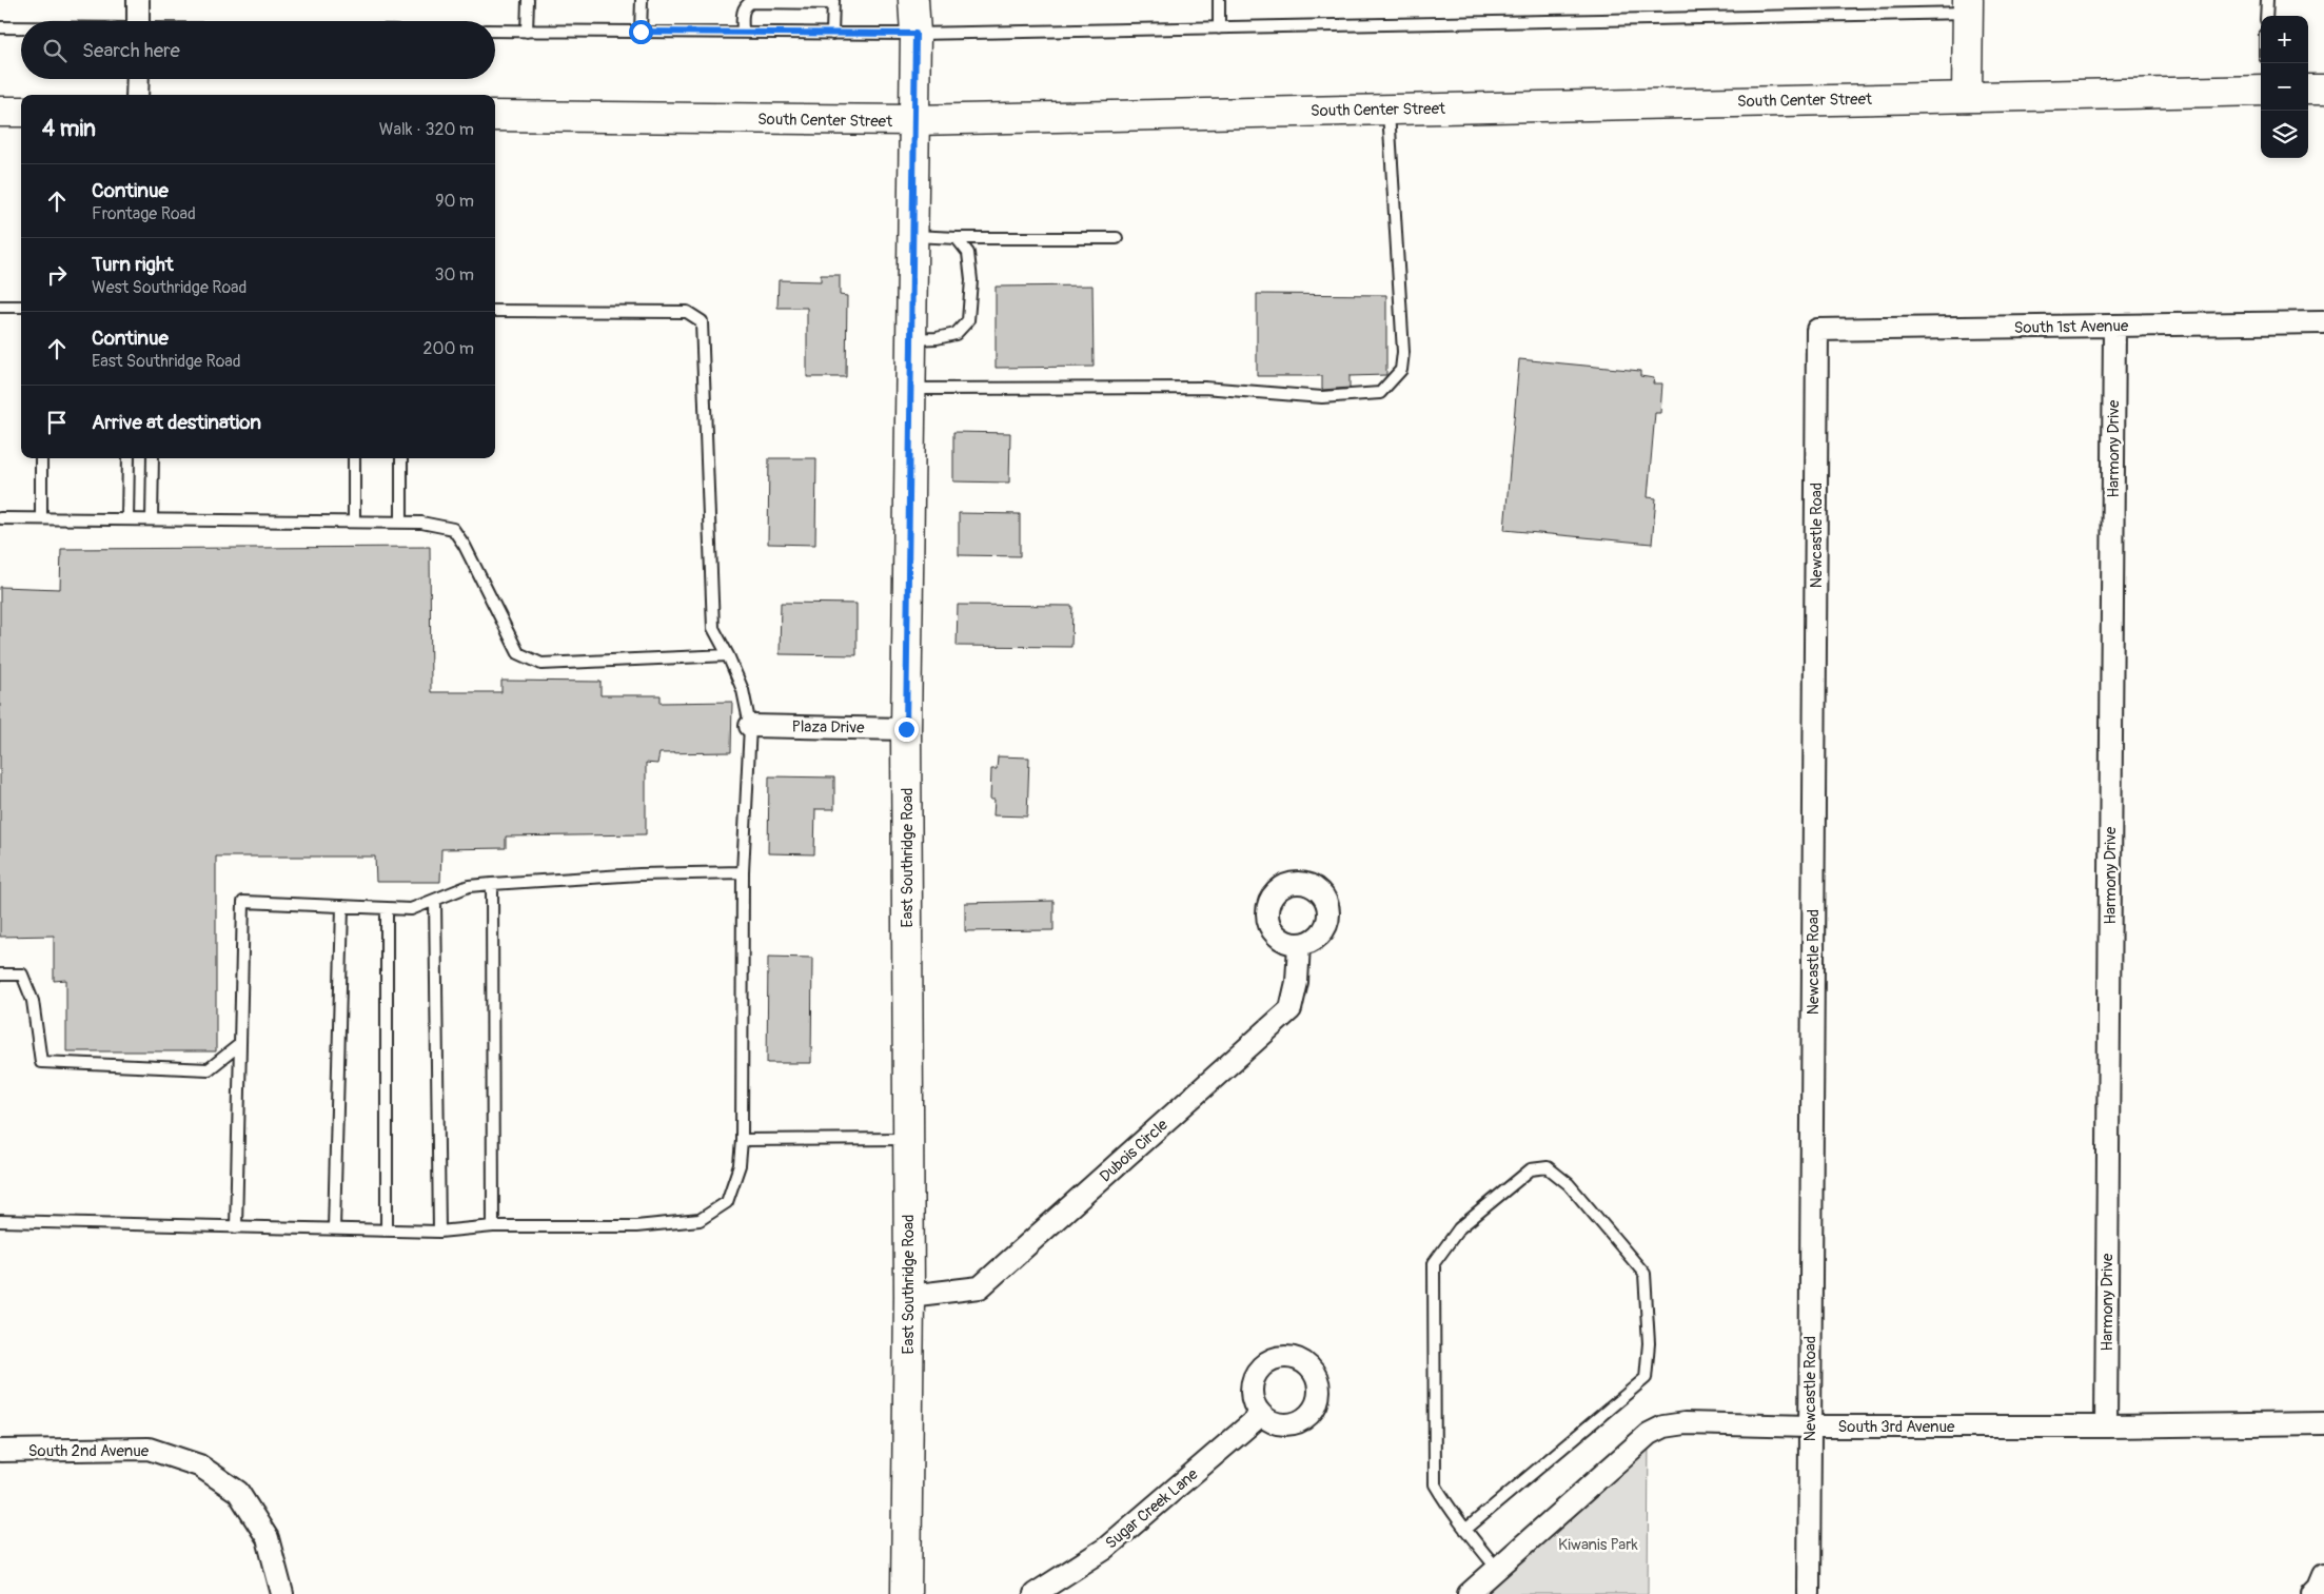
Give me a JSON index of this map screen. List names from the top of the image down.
{
  "streets": {
    "main road": ["South Center Street", "East Southridge Road"],
    "street": [
      "South 1st Avenue",
      "Harmony Drive",
      "Newcastle Road",
      "Plaza Drive",
      "Dubois Circle",
      "South 3rd Avenue",
      "South 2nd Avenue",
      "Sugar Creek Lane"
    ]
  },
  "crossings": [
    ["South Center Street", "East Southridge Road"],
    ["South 1st Avenue", "Harmony Drive"],
    ["South 1st Avenue", "Newcastle Road"],
    ["Harmony Drive", "South 3rd Avenue"],
    ["Newcastle Road", "South 3rd Avenue"],
    ["Plaza Drive", "East Southridge Road"],
    ["East Southridge Road", "Dubois Circle"]
  ],
  "parks": ["Kiwanis Park"],
  "page": {
    "map_buttons": ["+", "−"],
    "search": "Search here",
    "heading": ["4 min", "Walk · 320 m"],
    "list": [
      ["Continue", "Frontage Road", "90 m"],
      ["Turn right", "West Southridge Road", "30 m"],
      ["Continue", "East Southridge Road", "200 m"],
      "Arrive at destination"
    ]
  }
}
